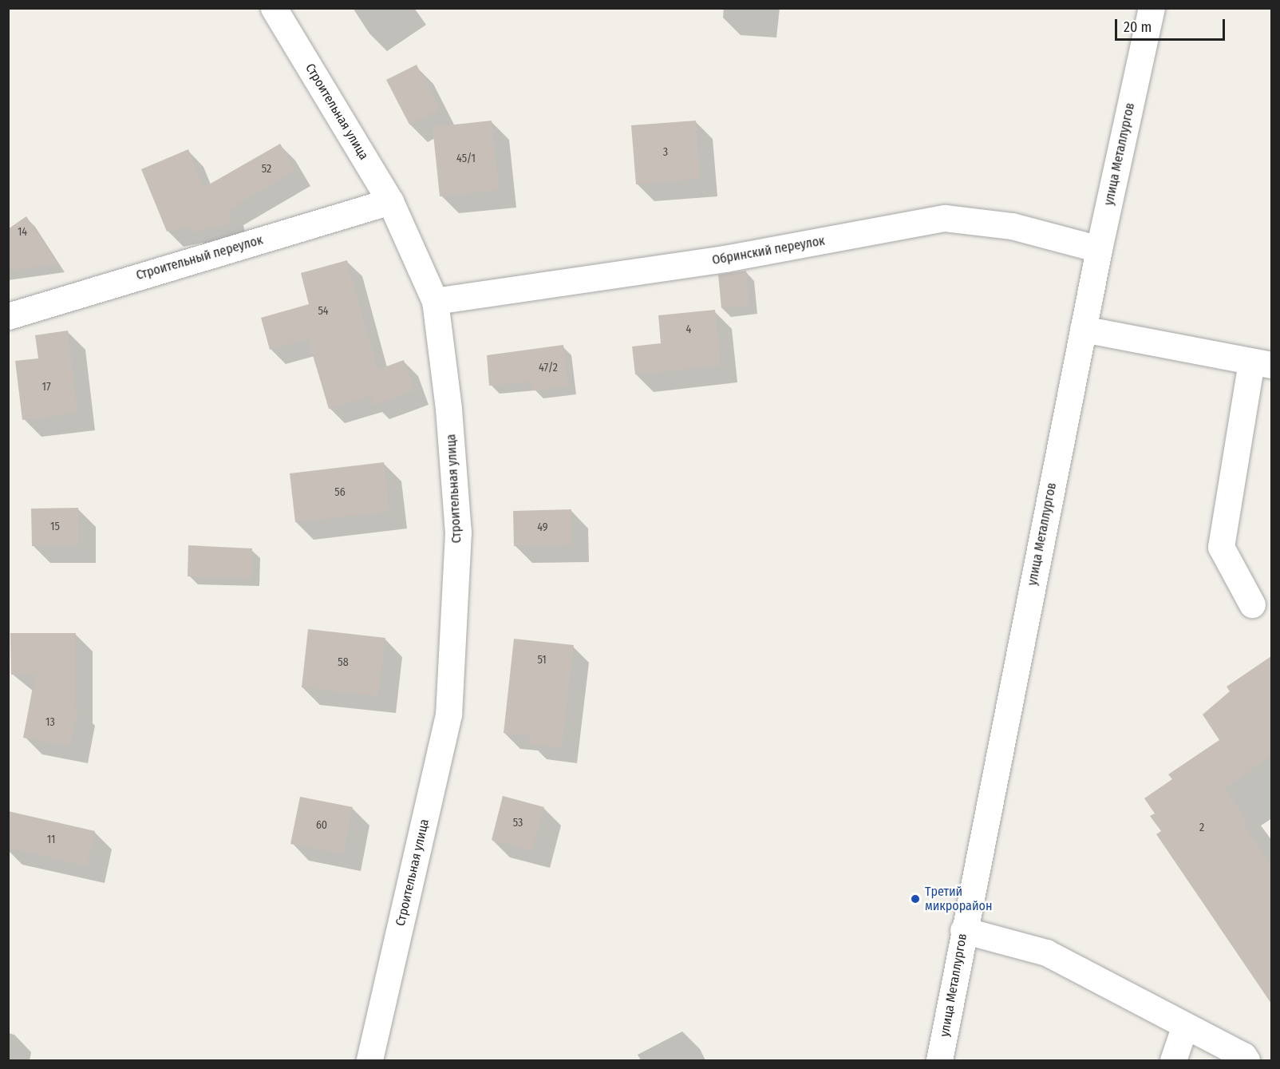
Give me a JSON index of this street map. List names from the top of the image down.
{
  "streets": {
    "street": [
      "Строительная улица",
      "улица Металлургов",
      "Обринский переулок",
      "Строительный переулок"
    ]
  },
  "crossings": [
    ["Строительная улица", "Обринский переулок"],
    ["Строительная улица", "Строительный переулок"],
    ["улица Металлургов", "Обринский переулок"]
  ],
  "places": ["Третий микрорайон"],
  "house_numbers": [
    "3",
    "45/1",
    "52",
    "14",
    "54",
    "4",
    "47/2",
    "17",
    "56",
    "15",
    "49",
    "51",
    "58",
    "13",
    "53",
    "60",
    "2",
    "11"
  ],
  "scale_bar": "20 m"
}
